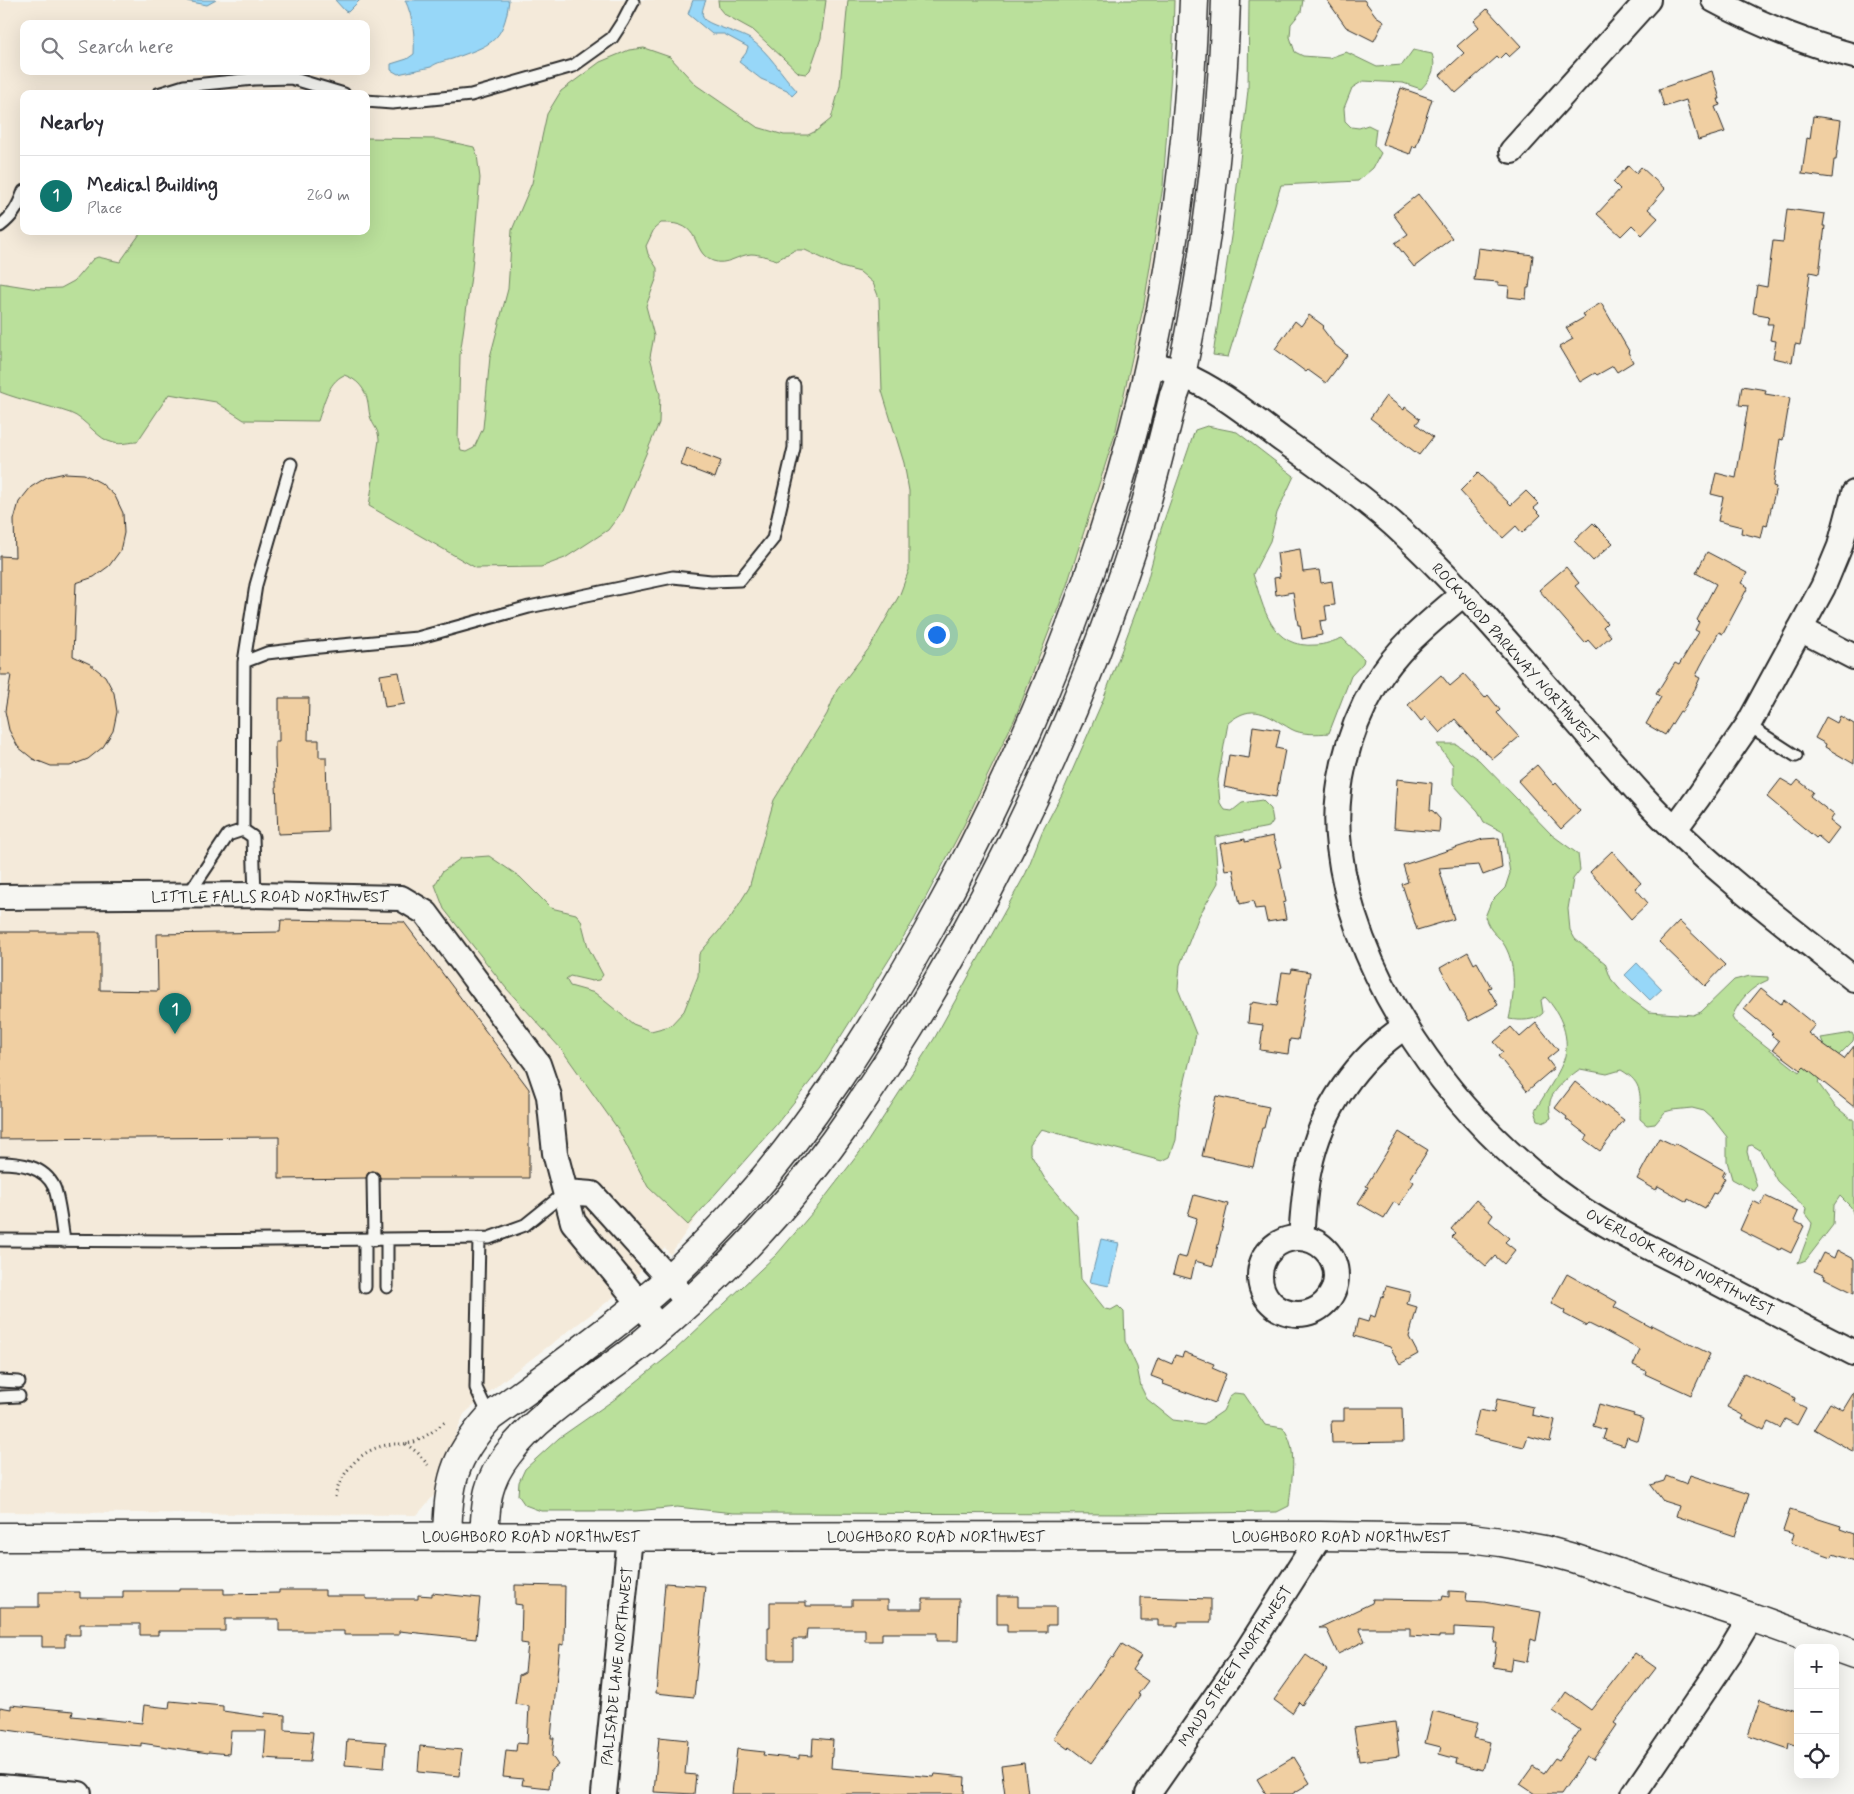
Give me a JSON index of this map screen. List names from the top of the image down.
{
  "streets": {
    "main road": ["LOUGHBORO ROAD NORTHWEST"],
    "street": [
      "ROCKWOOD PARKWAY NORTHWEST",
      "LITTLE FALLS ROAD NORTHWEST",
      "OVERLOOK ROAD NORTHWEST",
      "PALISADE LANE NORTHWEST",
      "MAUD STREET NORTHWEST"
    ]
  },
  "crossings": [
    ["ROCKWOOD PARKWAY NORTHWEST", "OVERLOOK ROAD NORTHWEST"],
    ["LOUGHBORO ROAD NORTHWEST", "PALISADE LANE NORTHWEST"],
    ["LOUGHBORO ROAD NORTHWEST", "MAUD STREET NORTHWEST"]
  ],
  "page": {
    "search": "Search here",
    "heading": "Nearby",
    "list": [
      {
        "mark": "1",
        "name": "Medical Building",
        "note": "Place",
        "value": "260 m"
      }
    ],
    "pins": "1",
    "map_buttons": ["+", "−"]
  }
}
